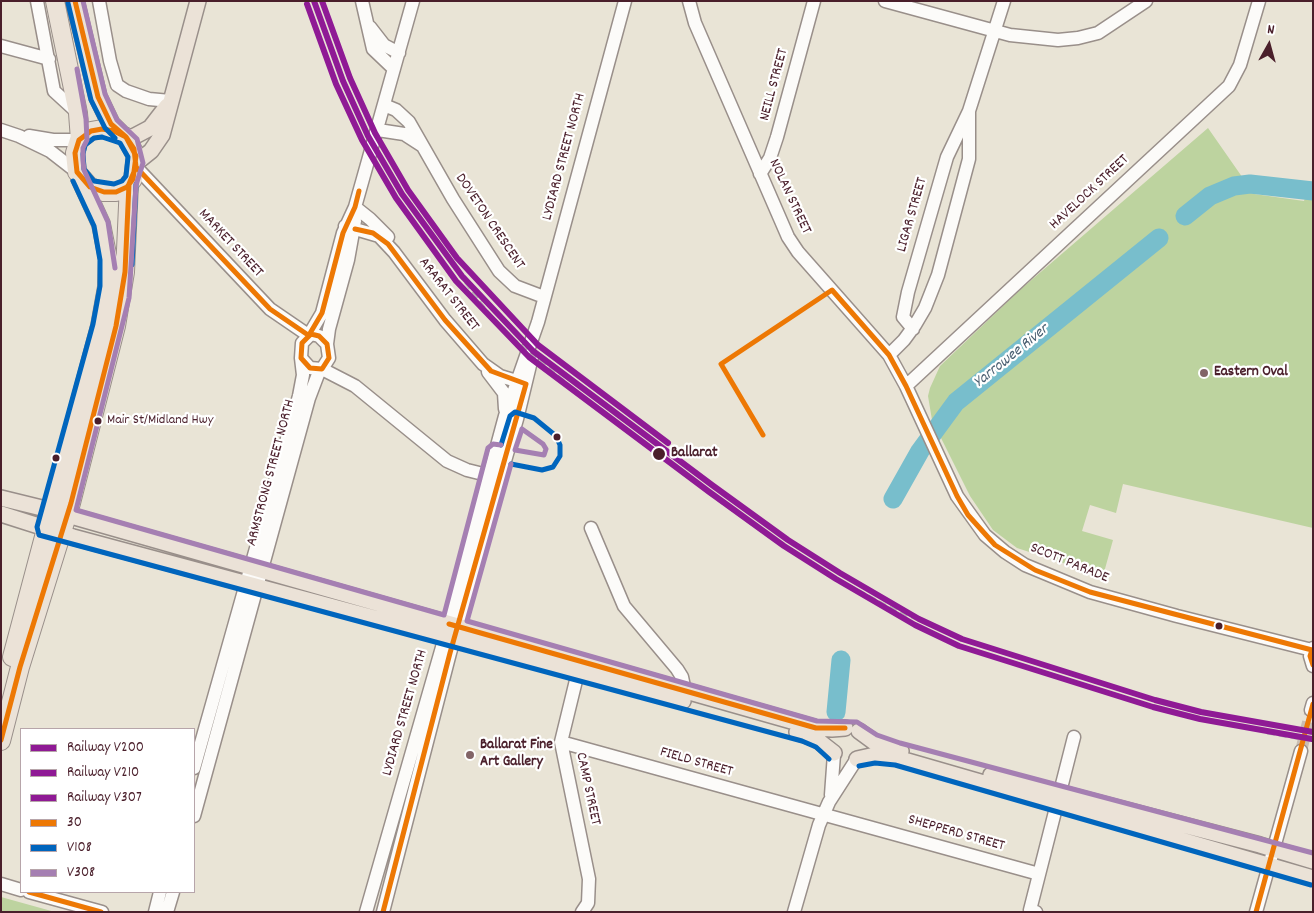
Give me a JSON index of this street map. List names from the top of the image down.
{
  "streets": {
    "street": [
      "NEILL STREET",
      "LYDIARD STREET NORTH",
      "HAVELOCK STREET",
      "NOLAN STREET",
      "LIGAR STREET",
      "DOVETON CRESCENT",
      "MARKET STREET",
      "ARARAT STREET",
      "ARMSTRONG STREET NORTH",
      "SCOTT PARADE",
      "FIELD STREET",
      "CAMP STREET",
      "SHEPPERD STREET"
    ]
  },
  "crossings": [
    ["NEILL STREET", "NOLAN STREET"],
    ["LYDIARD STREET NORTH", "DOVETON CRESCENT"],
    ["LYDIARD STREET NORTH", "ARARAT STREET"],
    ["HAVELOCK STREET", "NOLAN STREET"],
    ["HAVELOCK STREET", "SCOTT PARADE"],
    ["NOLAN STREET", "LIGAR STREET"],
    ["NOLAN STREET", "SCOTT PARADE"],
    ["MARKET STREET", "ARMSTRONG STREET NORTH"],
    ["FIELD STREET", "CAMP STREET"],
    ["FIELD STREET", "SHEPPERD STREET"]
  ],
  "water": ["Yarrowee River"],
  "places": [
    "Eastern Oval",
    "Mair St/Midland Hwy",
    "Ballarat",
    "Ballarat Fine Art Gallery"
  ],
  "lines": [
    "rail line V200",
    "rail line V307",
    "transit line 30",
    "transit line V308",
    "transit line V108",
    "rail line V210"
  ],
  "legend": [
    "Railway V200",
    "Railway V210",
    "Railway V307",
    "30",
    "V108",
    "V308"
  ],
  "north": "top"
}
